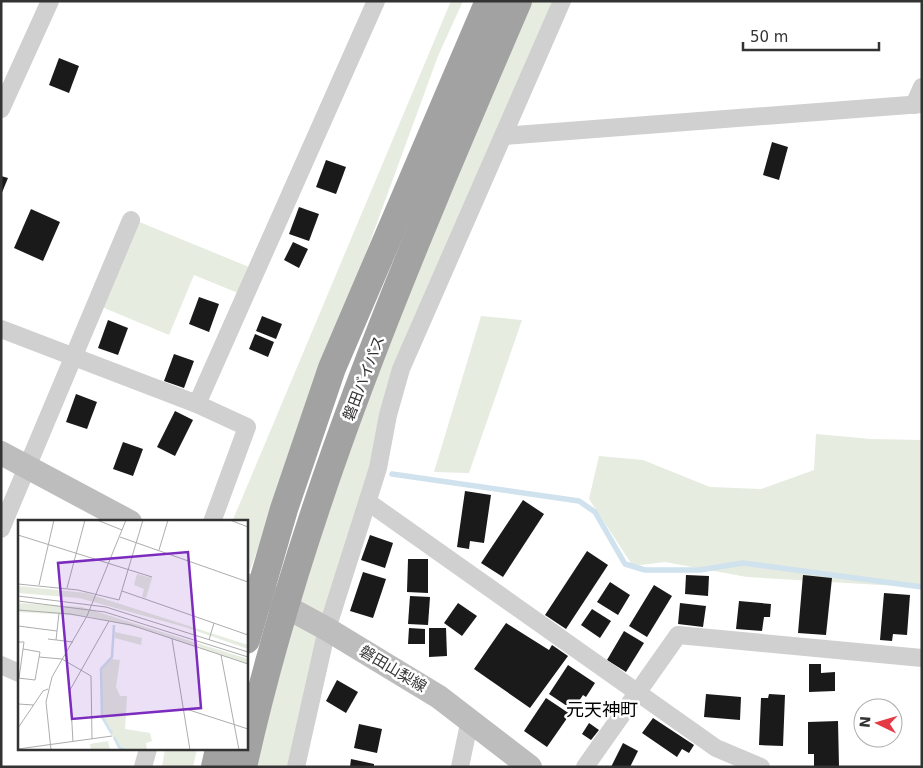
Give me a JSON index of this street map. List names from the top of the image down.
{
  "streets": {
    "highway": ["磐田バイパス"],
    "main road": ["磐田山梨線"]
  },
  "districts": ["元天神町"],
  "scale_bar": "50 m",
  "north": "left"
}
